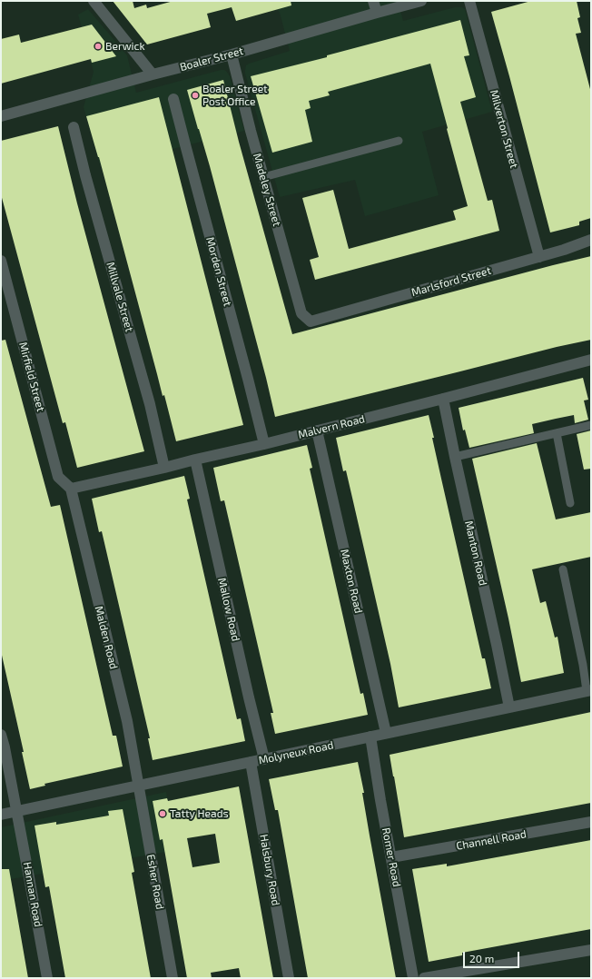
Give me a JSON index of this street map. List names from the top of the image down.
{
  "streets": {
    "street": [
      "Boaler Street",
      "Milverton Street",
      "Madeley Street",
      "Morden Street",
      "Marlsford Street",
      "Millvale Street",
      "Mirfield Street",
      "Malvern Road",
      "Manton Road",
      "Maxton Road",
      "Mallow Road",
      "Malden Road",
      "Molyneux Road",
      "Channell Road",
      "Romer Road",
      "Halsbury Road",
      "Esher Road",
      "Hannan Road"
    ]
  },
  "crossings": [
    ["Boaler Street", "Madeley Street"],
    ["Milverton Street", "Marlsford Street"],
    ["Madeley Street", "Marlsford Street"],
    ["Morden Street", "Malvern Road"],
    ["Millvale Street", "Malvern Road"],
    ["Mirfield Street", "Malvern Road"],
    ["Mirfield Street", "Malden Road"],
    ["Malvern Road", "Manton Road"],
    ["Malvern Road", "Maxton Road"],
    ["Malvern Road", "Mallow Road"],
    ["Malvern Road", "Malden Road"],
    ["Manton Road", "Molyneux Road"],
    ["Maxton Road", "Molyneux Road"],
    ["Mallow Road", "Molyneux Road"],
    ["Malden Road", "Molyneux Road"],
    ["Malden Road", "Esher Road"],
    ["Molyneux Road", "Romer Road"],
    ["Molyneux Road", "Halsbury Road"],
    ["Molyneux Road", "Esher Road"],
    ["Molyneux Road", "Hannan Road"],
    ["Channell Road", "Romer Road"]
  ],
  "places": ["Berwick", "Boaler Street Post Office", "Tatty Heads"],
  "scale_bar": "20 m"
}
